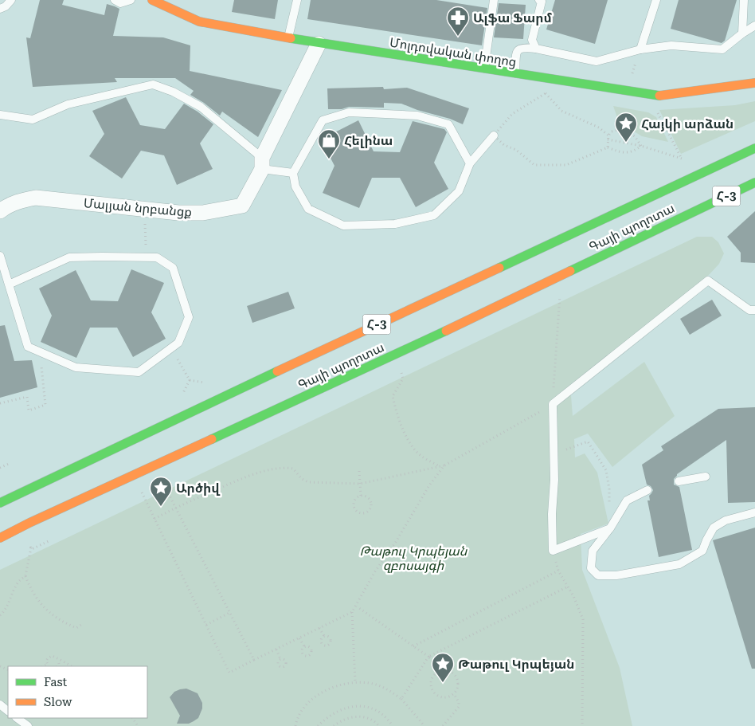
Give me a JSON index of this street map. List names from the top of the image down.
{
  "streets": {
    "main road": ["Մոլդովական փողոց", "Հ-3", "Գայի պողոտա"],
    "street": ["Մալյան նրբանցք"]
  },
  "crossings": [
    ["Մոլդովական փողոց", "Մալյան նրբանցք"]
  ],
  "parks": ["Թաթուլ Կրպեյան զբոսայգի"],
  "places": {
    "pharmacy": ["Ալֆա Ֆարմ"],
    "place": ["Հայկի արձան", "Արծիվ", "Թաթուլ Կրպեյան"],
    "shop": ["Հելինա"]
  },
  "legend": ["Fast", "Slow"]
}
